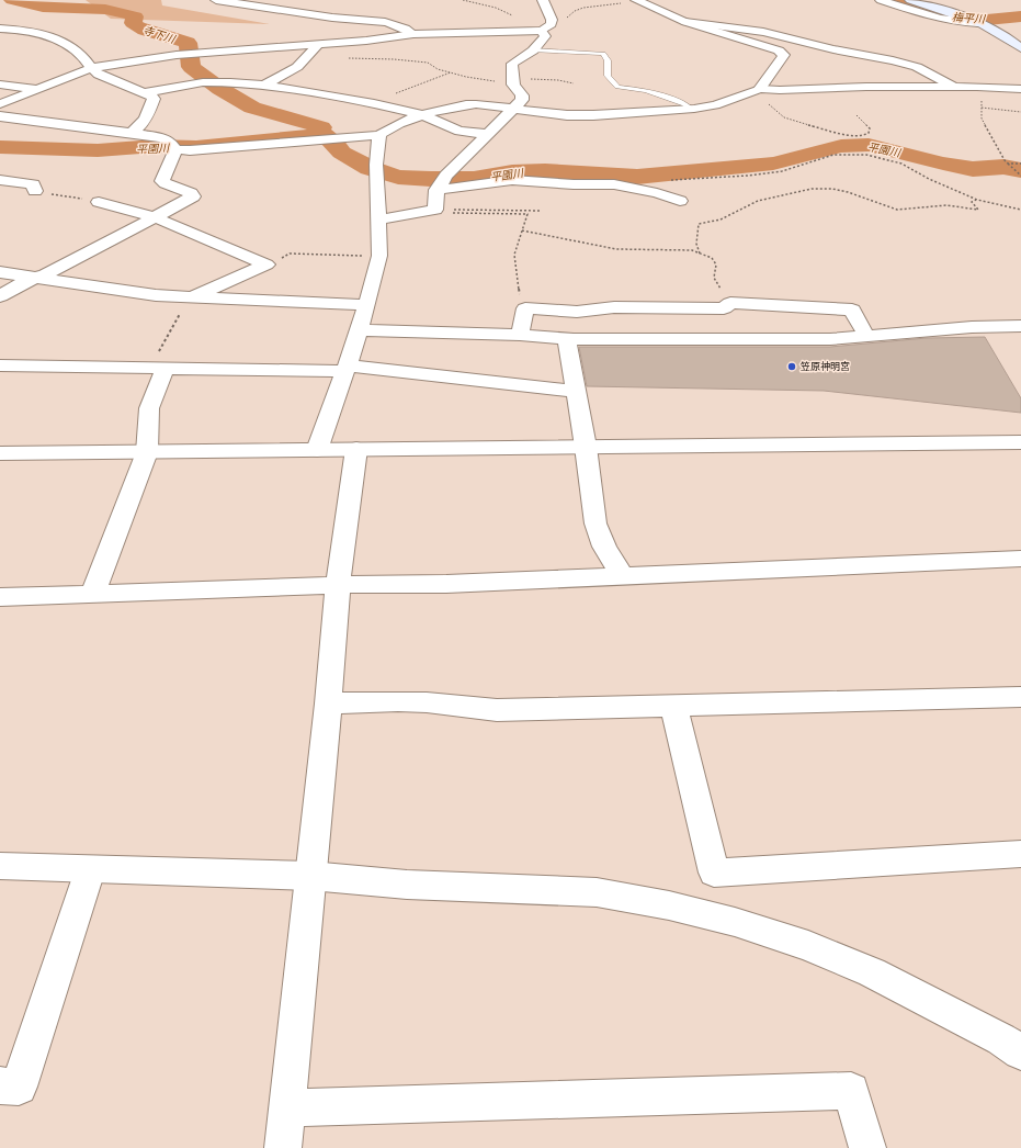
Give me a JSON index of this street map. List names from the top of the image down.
{
  "water": ["梅平川", "寺下川", "平園川"],
  "places": ["笠原神明宮"]
}
